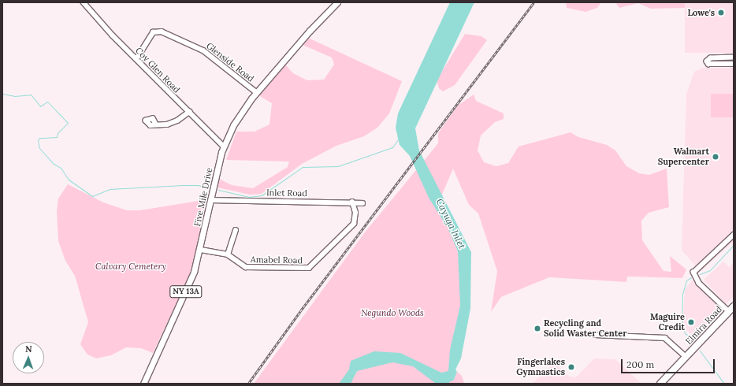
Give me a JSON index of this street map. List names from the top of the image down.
{
  "streets": {
    "highway": ["Elmira Road"],
    "main road": ["Five Mile Drive", "NY 13A"],
    "street": [
      "Glenside Road",
      "Coy Glen Road",
      "Inlet Road",
      "Amabel Road"
    ]
  },
  "crossings": [
    ["Glenside Road", "Coy Glen Road"],
    ["Glenside Road", "Five Mile Drive"],
    ["Coy Glen Road", "Five Mile Drive"],
    ["Inlet Road", "Five Mile Drive"],
    ["Inlet Road", "Amabel Road"],
    ["Five Mile Drive", "Amabel Road"]
  ],
  "water": ["Cayuga Inlet"],
  "parks": ["Calvary Cemetery", "Negundo Woods"],
  "places": [
    "Lowe's",
    "Walmart Supercenter",
    "Maguire Credit",
    "Recycling and Solid Waster Center",
    "Fingerlakes Gymnastics"
  ],
  "scale_bar": "200 m",
  "north": "top"
}
